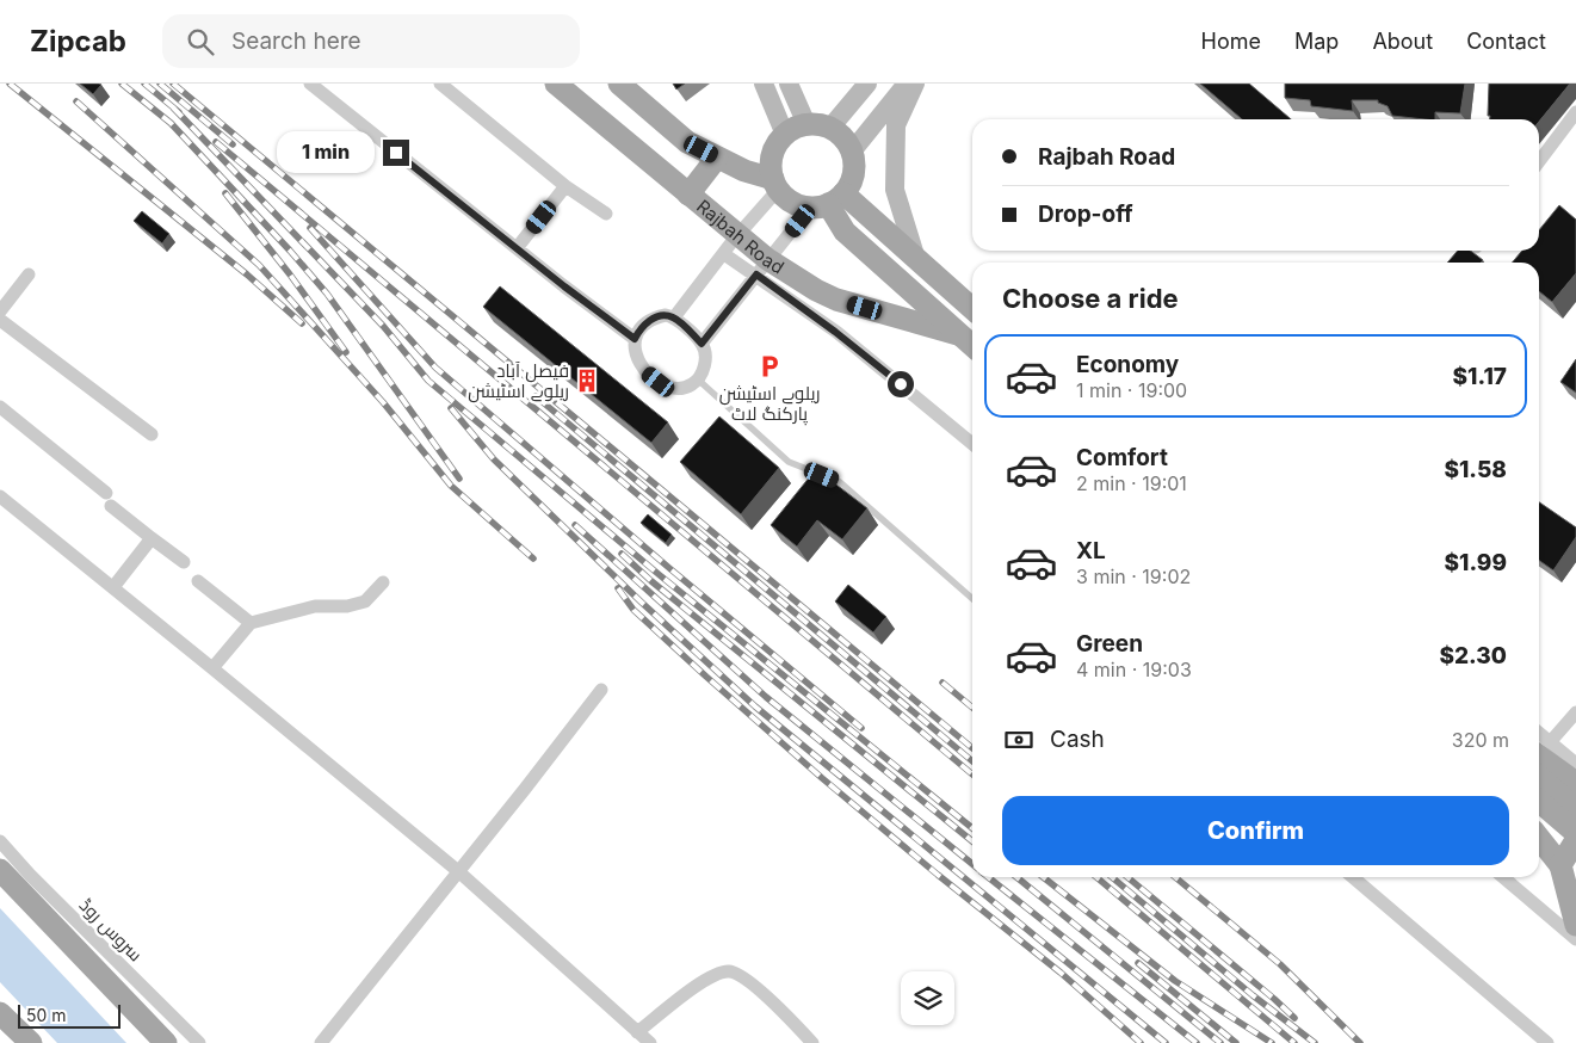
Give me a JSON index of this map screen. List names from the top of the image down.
{
  "streets": {
    "main road": ["Rajbah Road"],
    "street": ["سروس روڈ"]
  },
  "places": {
    "parking": ["ریلوے اسٹیشن پارکنگ لاٹ"],
    "building": ["فیصل آباد ریلوے اسٹیشن"]
  },
  "scale_bar": "50 m",
  "page": {
    "header": "Zipcab",
    "search": "Search here",
    "nav": [
      "Home",
      "Map",
      "About",
      "Contact"
    ],
    "banner": ["Rajbah Road", "Drop-off"],
    "bubble": "1 min",
    "heading": "Choose a ride",
    "list": [
      {
        "name": "Economy",
        "note": "1 min · 19:00",
        "value": "$1.17"
      },
      {
        "name": "Comfort",
        "note": "2 min · 19:01",
        "value": "$1.58"
      },
      {
        "name": "XL",
        "note": "3 min · 19:02",
        "value": "$1.99"
      },
      {
        "name": "Green",
        "note": "4 min · 19:03",
        "value": "$2.30"
      }
    ],
    "pay": ["Cash", "320 m"],
    "buttons": "Confirm",
    "scale": "50 m"
  }
}
